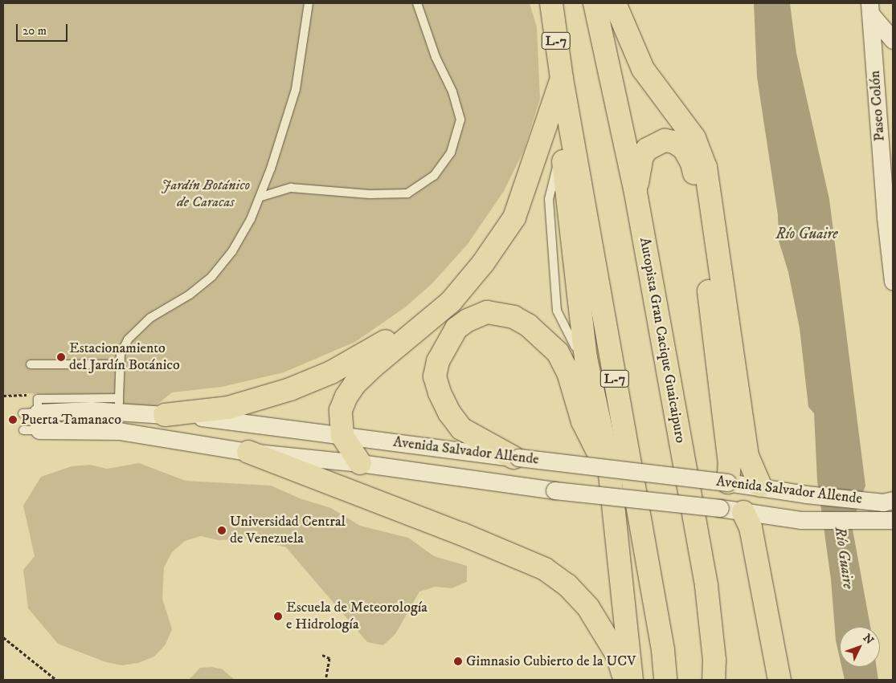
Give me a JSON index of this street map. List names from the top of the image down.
{
  "streets": {
    "highway": ["L-7", "Autopista Gran Cacique Guaicaipuro"],
    "street": ["Paseo Colón", "Avenida Salvador Allende"]
  },
  "water": ["Río Guaire"],
  "parks": ["Jardín Botánico de Caracas"],
  "places": [
    "Estacionamiento del Jardín Botánico",
    "Puerta Tamanaco",
    "Universidad Central de Venezuela",
    "Escuela de Meteorología e Hidrología",
    "Gimnasio Cubierto de la UCV"
  ],
  "scale_bar": "20 m",
  "north": "top right"
}
